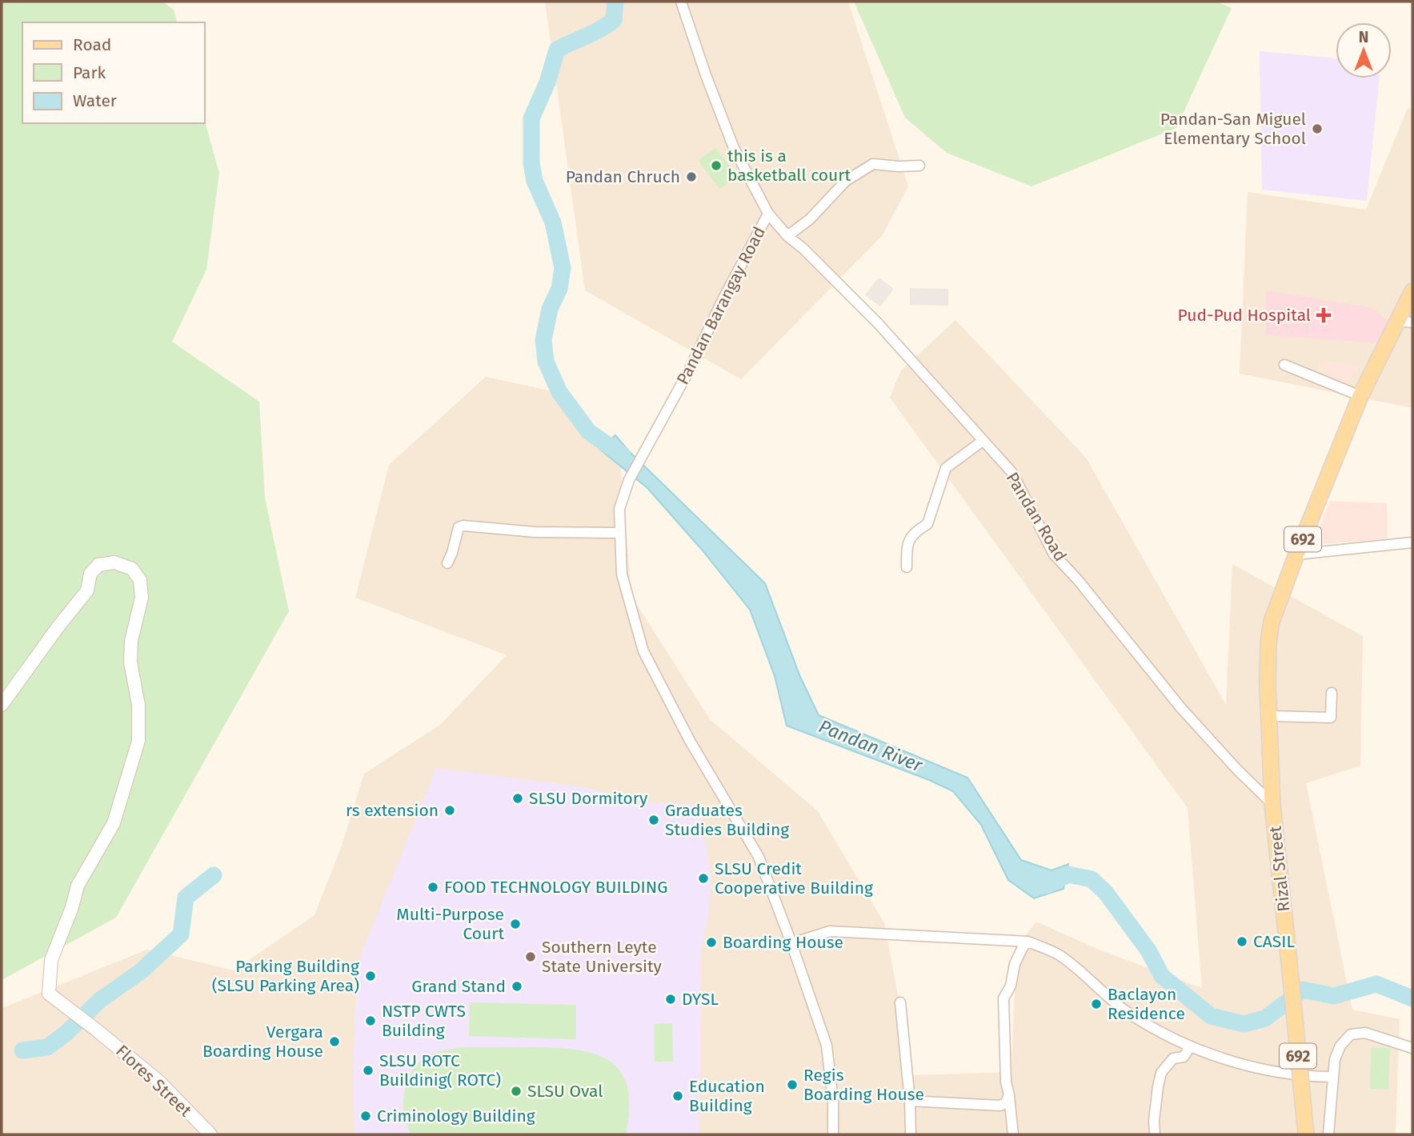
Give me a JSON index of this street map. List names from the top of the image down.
{
  "streets": {
    "main road": ["692", "Rizal Street"],
    "street": ["Pandan Barangay Road", "Pandan Road", "Flores Street"]
  },
  "crossings": [
    ["Pandan Barangay Road", "Pandan Road"],
    ["Pandan Road", "692"],
    ["Pandan Road", "Rizal Street"],
    ["692", "Rizal Street"]
  ],
  "water": ["Pandan River"],
  "places": {
    "other": [
      "Pandan-San Miguel Elementary School",
      "this is a basketball court",
      "Pandan Chruch",
      "SLSU Dormitory",
      "rs extension",
      "Graduates Studies Building",
      "SLSU Credit Cooperative Building",
      "FOOD TECHNOLOGY BUILDING",
      "Multi-Purpose Court",
      "CASIL",
      "Boarding House",
      "Southern Leyte State University",
      "Parking Building (SLSU Parking Area)",
      "Grand Stand",
      "DYSL",
      "Baclayon Residence",
      "NSTP CWTS Building",
      "Vergara Boarding House",
      "SLSU ROTC Buildinig( ROTC)",
      "Regis Boarding House",
      "SLSU Oval",
      "Education Building",
      "Criminology Building"
    ],
    "health": ["Pud-Pud Hospital"]
  },
  "legend": ["Road", "Park", "Water"],
  "north": "top"
}
